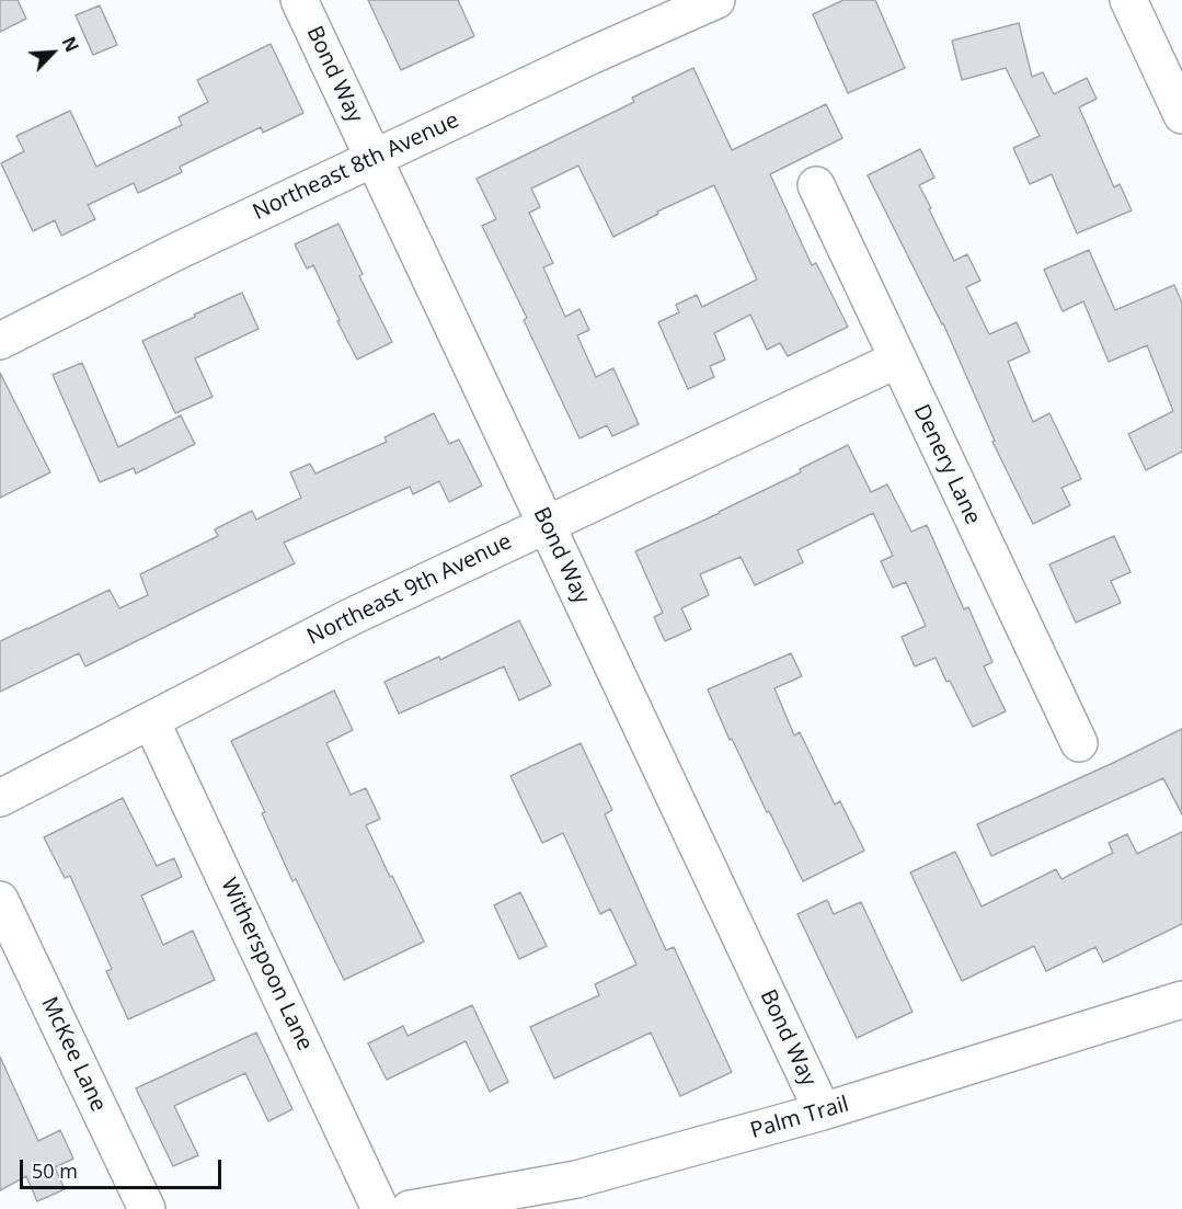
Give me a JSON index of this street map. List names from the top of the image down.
{
  "streets": {
    "street": [
      "Bond Way",
      "Northeast 8th Avenue",
      "Denery Lane",
      "Northeast 9th Avenue",
      "Witherspoon Lane",
      "McKee Lane",
      "Palm Trail"
    ]
  },
  "crossings": [
    ["Bond Way", "Northeast 8th Avenue"],
    ["Bond Way", "Northeast 9th Avenue"],
    ["Bond Way", "Palm Trail"],
    ["Denery Lane", "Northeast 9th Avenue"],
    ["Northeast 9th Avenue", "Witherspoon Lane"]
  ],
  "scale_bar": "50 m",
  "north": "top right"
}
